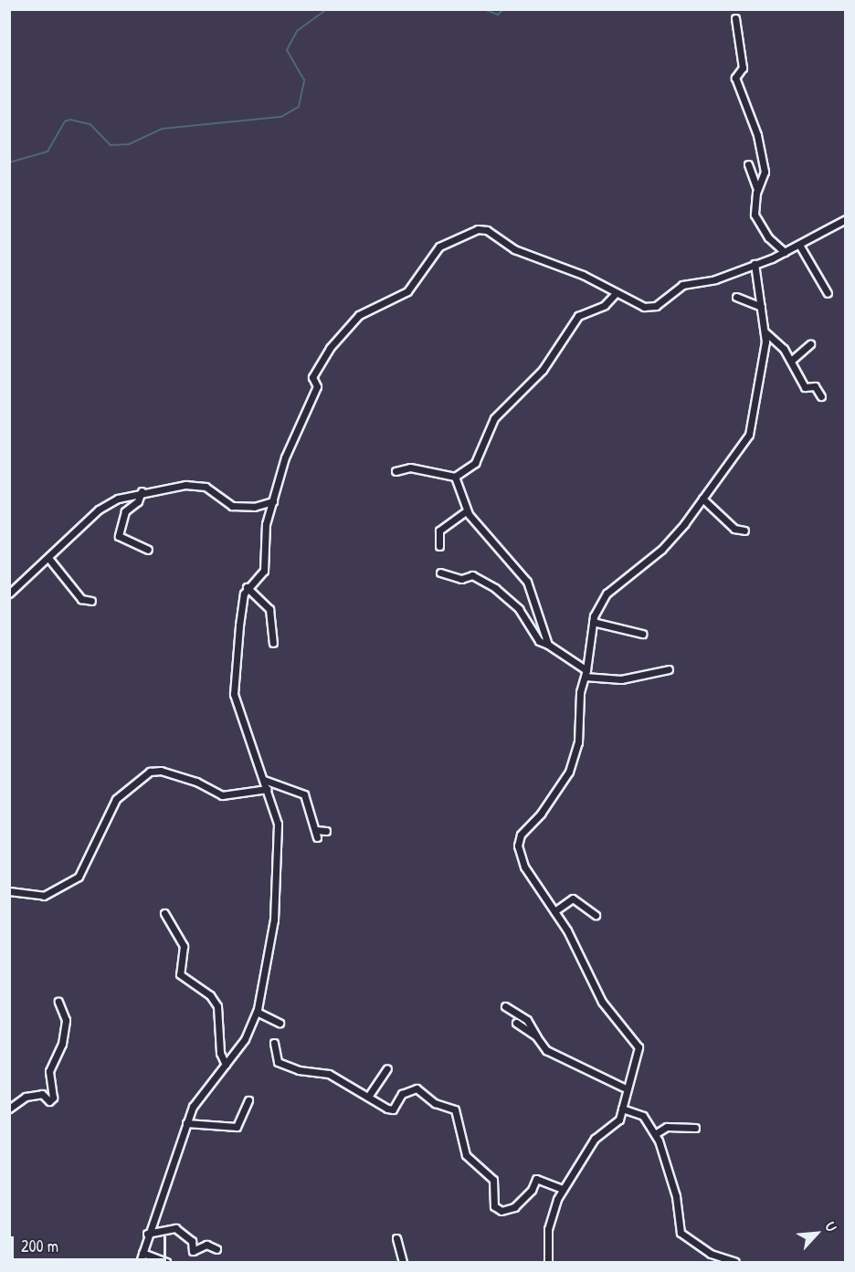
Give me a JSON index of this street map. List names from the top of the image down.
{
  "scale_bar": "200 m",
  "north": "top right"
}
